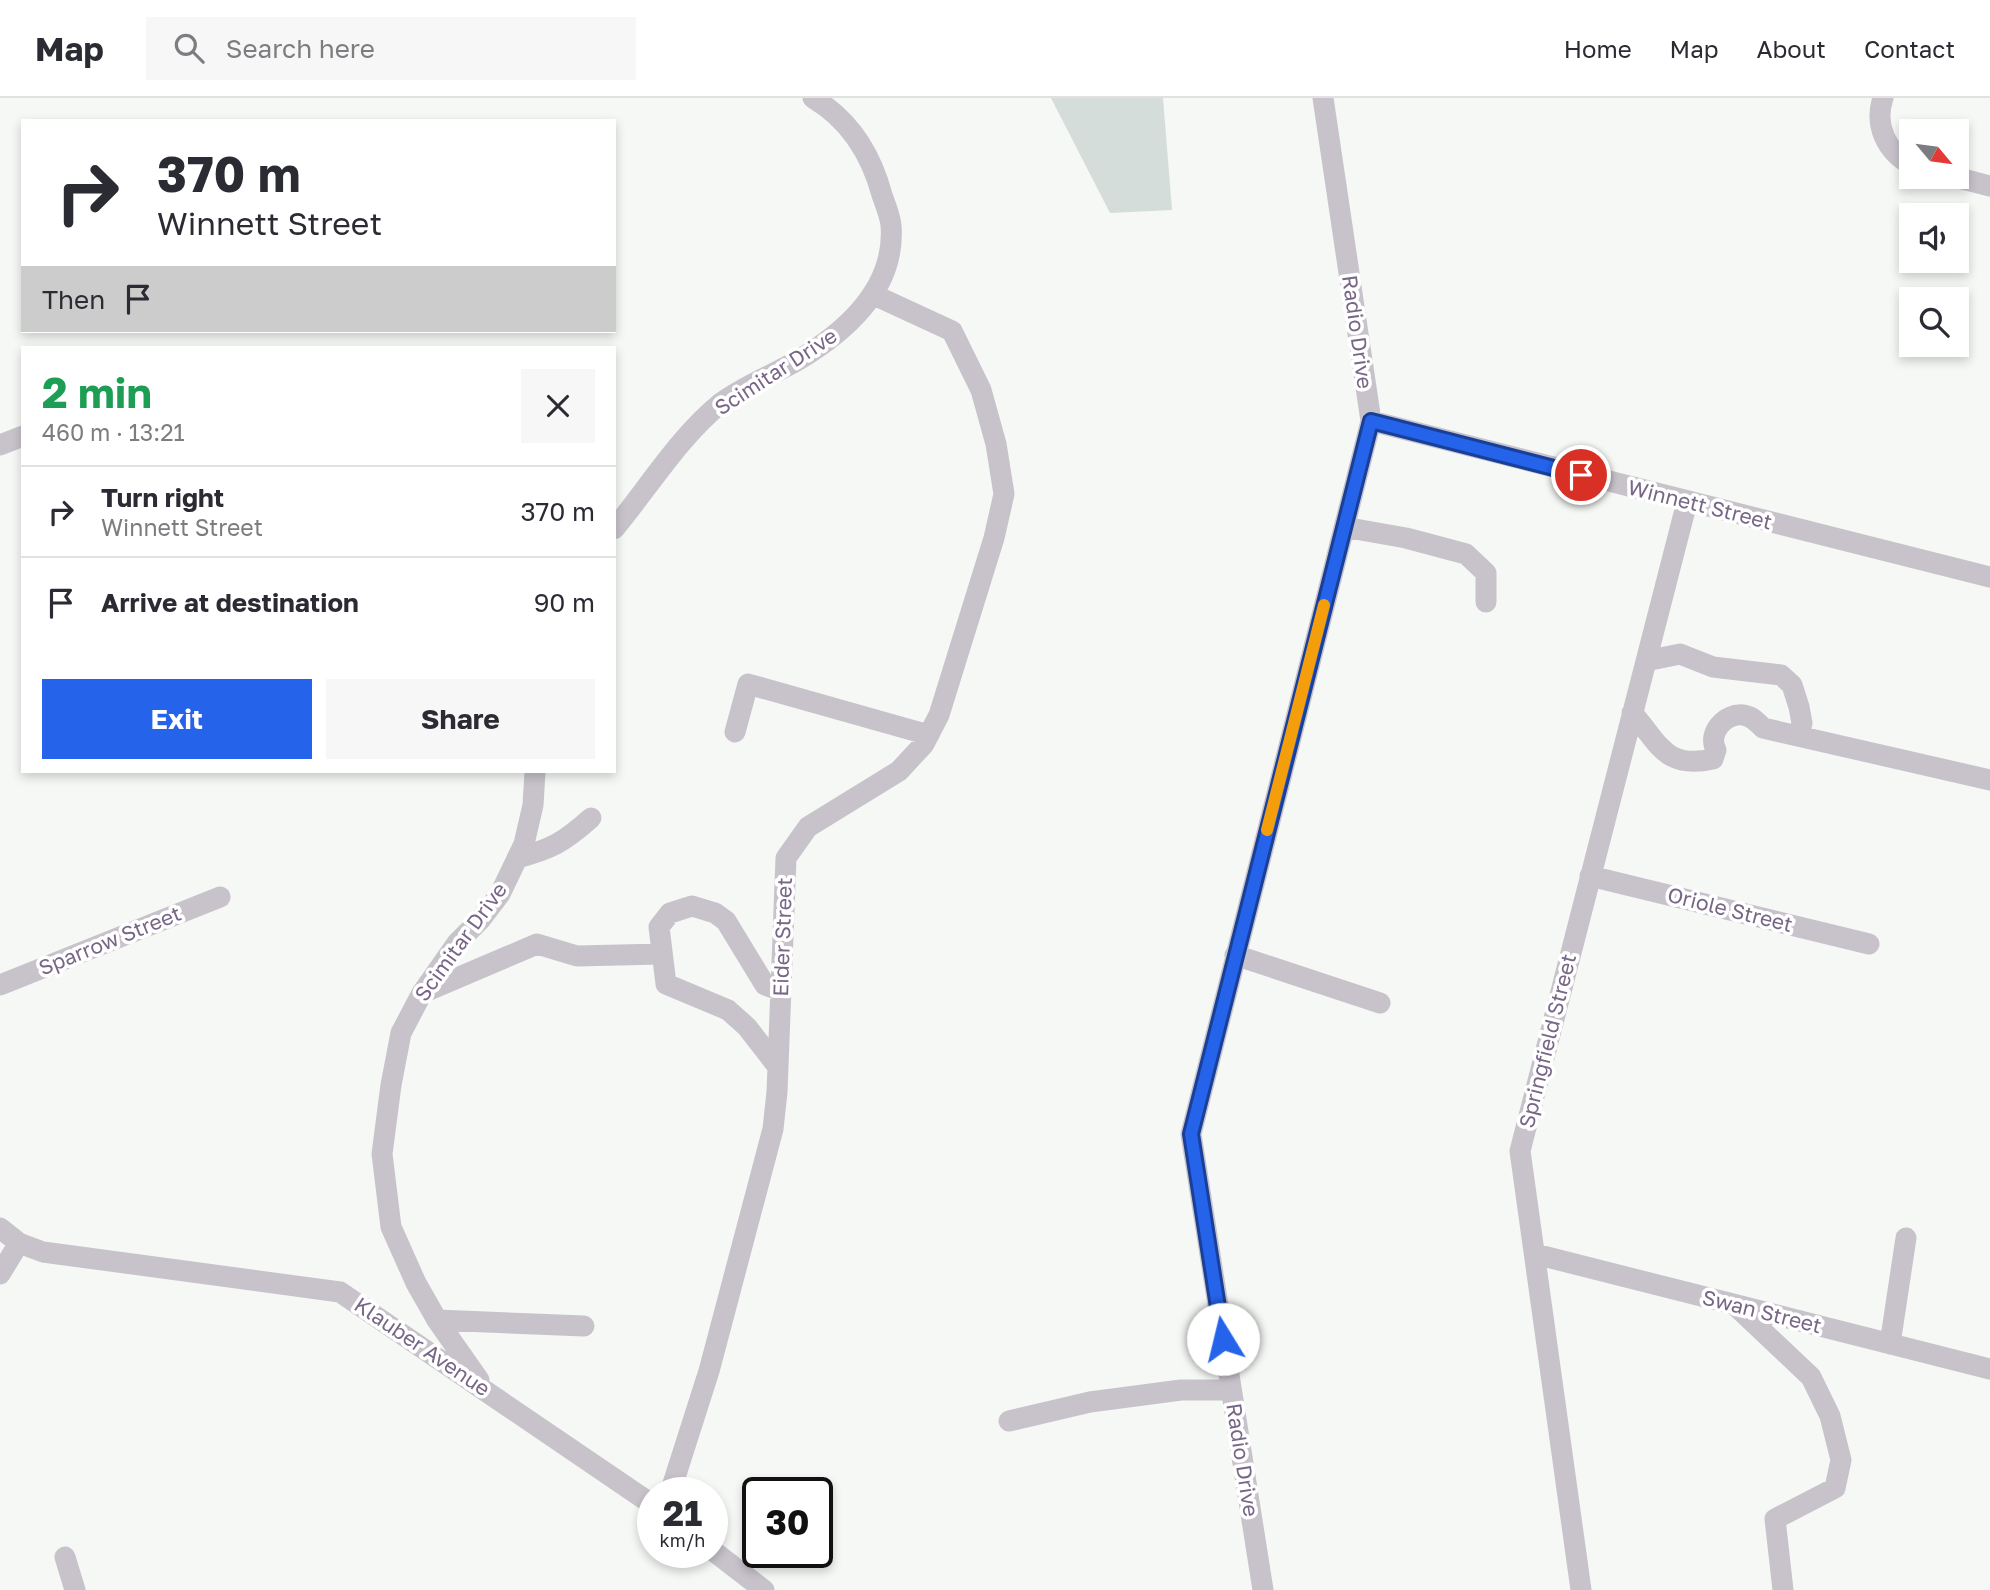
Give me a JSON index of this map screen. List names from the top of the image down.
{
  "streets": {
    "street": [
      "Radio Drive",
      "Scimitar Drive",
      "Winnett Street",
      "Oriole Street",
      "Eider Street",
      "Sparrow Street",
      "Springfield Street",
      "Swan Street",
      "Klauber Avenue"
    ]
  },
  "crossings": [
    ["Radio Drive", "Winnett Street"],
    ["Scimitar Drive", "Eider Street"],
    ["Scimitar Drive", "Klauber Avenue"],
    ["Winnett Street", "Springfield Street"],
    ["Oriole Street", "Springfield Street"],
    ["Springfield Street", "Swan Street"]
  ],
  "north": "bottom right",
  "page": {
    "header": "Map",
    "search": "Search here",
    "nav": [
      "Home",
      "Map",
      "About",
      "Contact"
    ],
    "turn": ["370 m", "Winnett Street"],
    "then": "Then",
    "heading": ["2 min", "460 m · 13:21"],
    "list": [
      {
        "name": "Turn right",
        "note": "Winnett Street",
        "value": "370 m"
      },
      {
        "name": "Arrive at destination",
        "value": "90 m"
      }
    ],
    "buttons": ["Exit", "Share"],
    "speed": "21 km/h",
    "limit": "30"
  }
}
